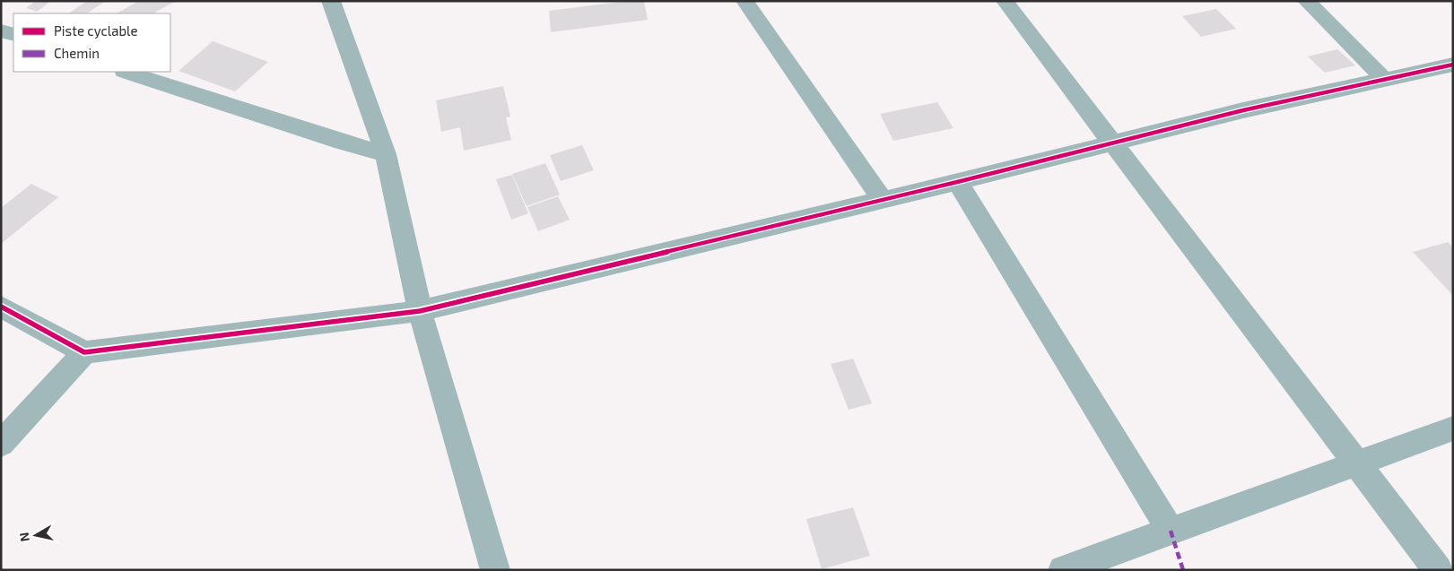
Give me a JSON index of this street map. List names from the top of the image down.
{
  "legend": ["Piste cyclable", "Chemin"],
  "north": "left"
}
